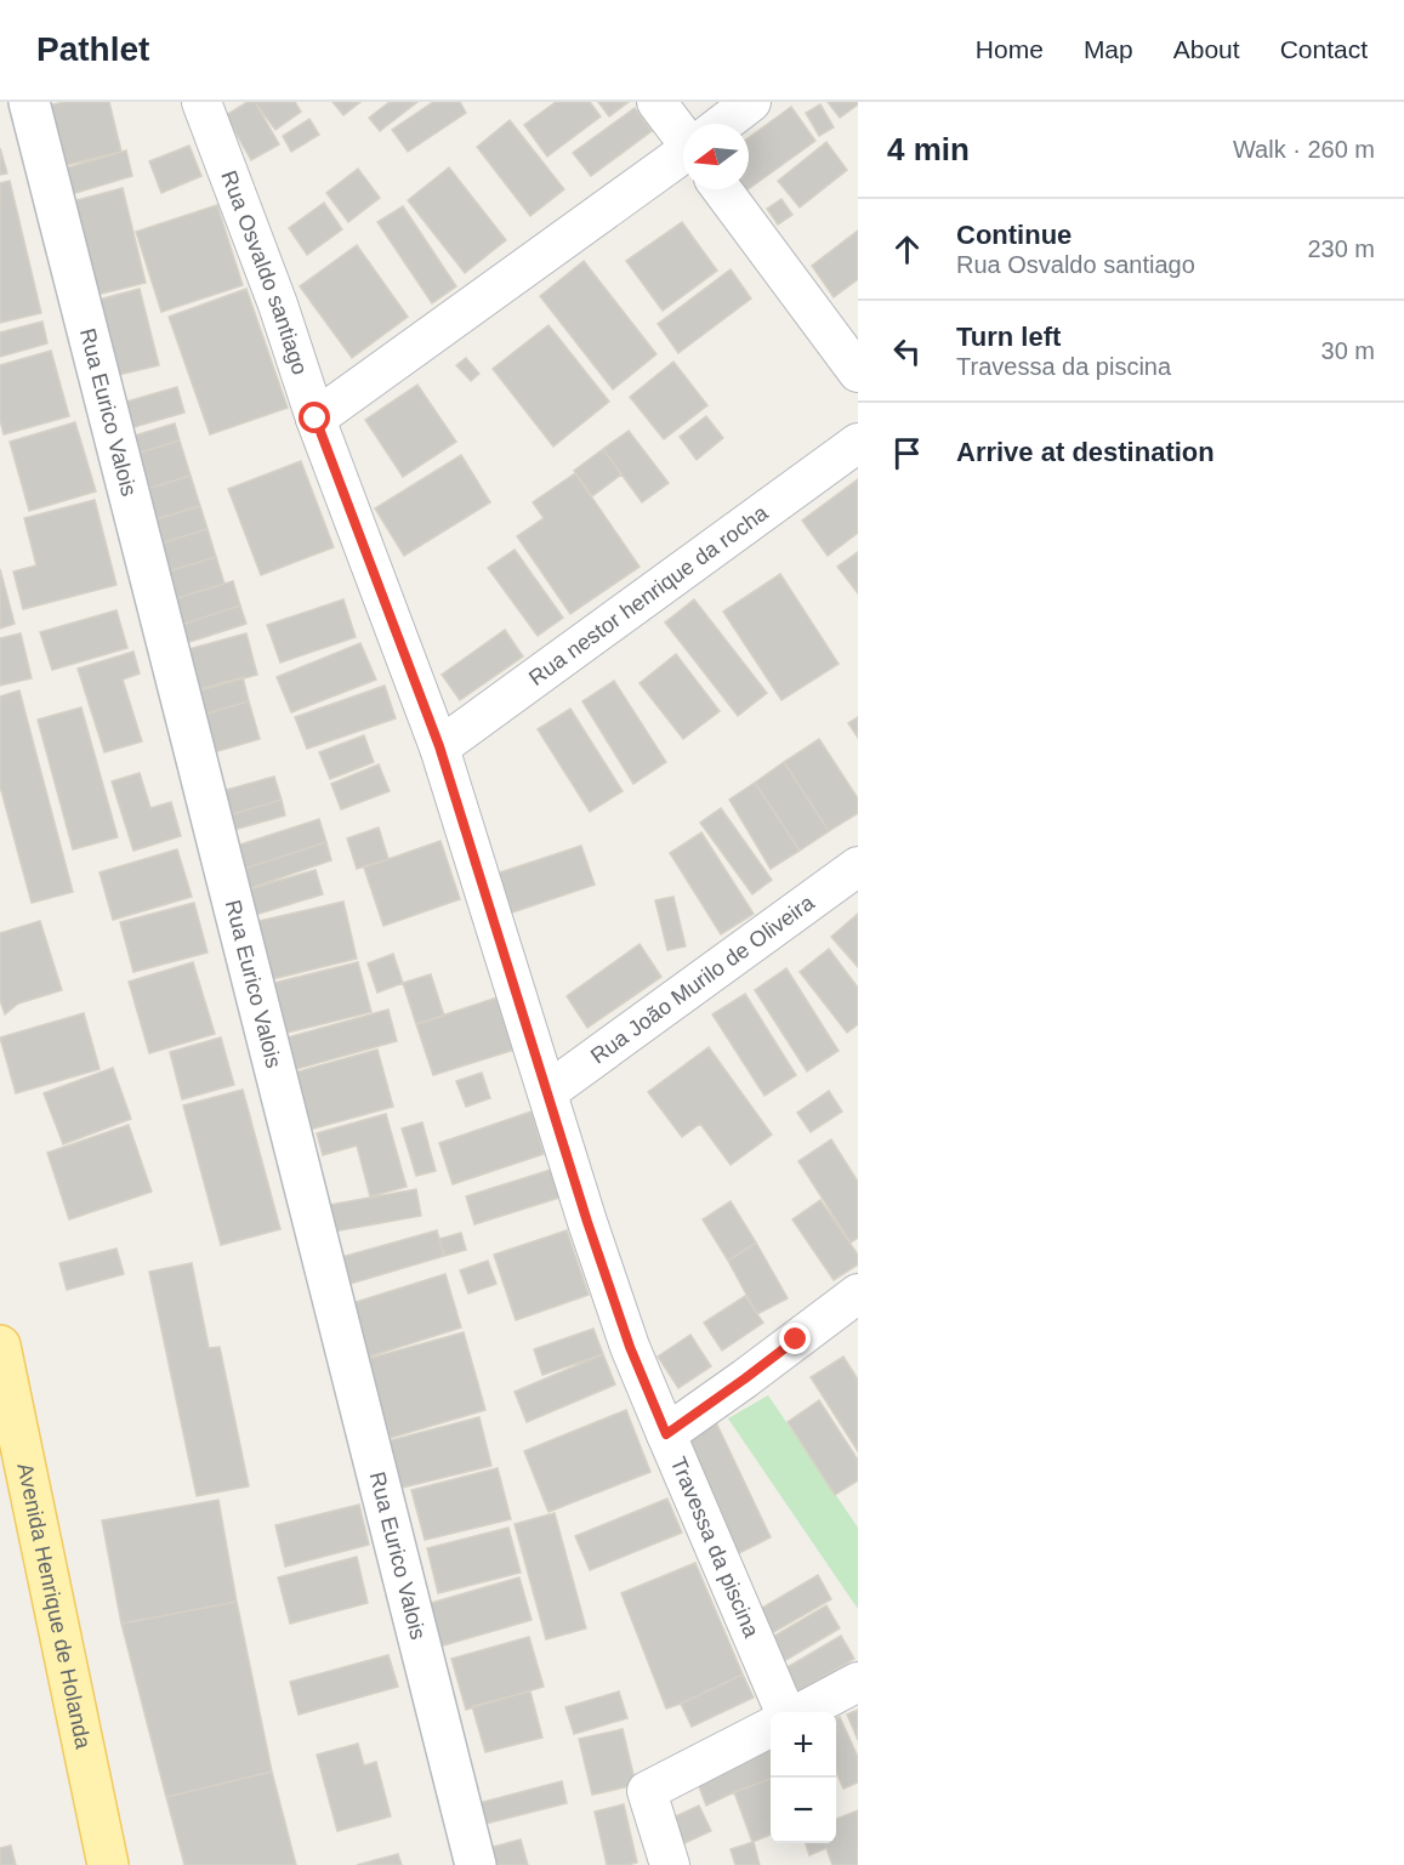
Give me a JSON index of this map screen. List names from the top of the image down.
{
  "streets": {
    "main road": ["Rua Eurico Valois", "Avenida Henrique de Holanda"],
    "street": [
      "Rua Osvaldo santiago",
      "Rua nestor henrique da rocha",
      "Rua João Murilo de Oliveira",
      "Travessa da piscina"
    ]
  },
  "crossings": [
    ["Rua Osvaldo santiago", "Rua nestor henrique da rocha"],
    ["Rua Osvaldo santiago", "Rua João Murilo de Oliveira"],
    ["Rua Osvaldo santiago", "Travessa da piscina"]
  ],
  "north": "left",
  "page": {
    "header": "Pathlet",
    "nav": [
      "Home",
      "Map",
      "About",
      "Contact"
    ],
    "heading": ["4 min", "Walk · 260 m"],
    "list": [
      ["Continue", "Rua Osvaldo santiago", "230 m"],
      ["Turn left", "Travessa da piscina", "30 m"],
      "Arrive at destination"
    ],
    "map_buttons": ["+", "−"]
  }
}
